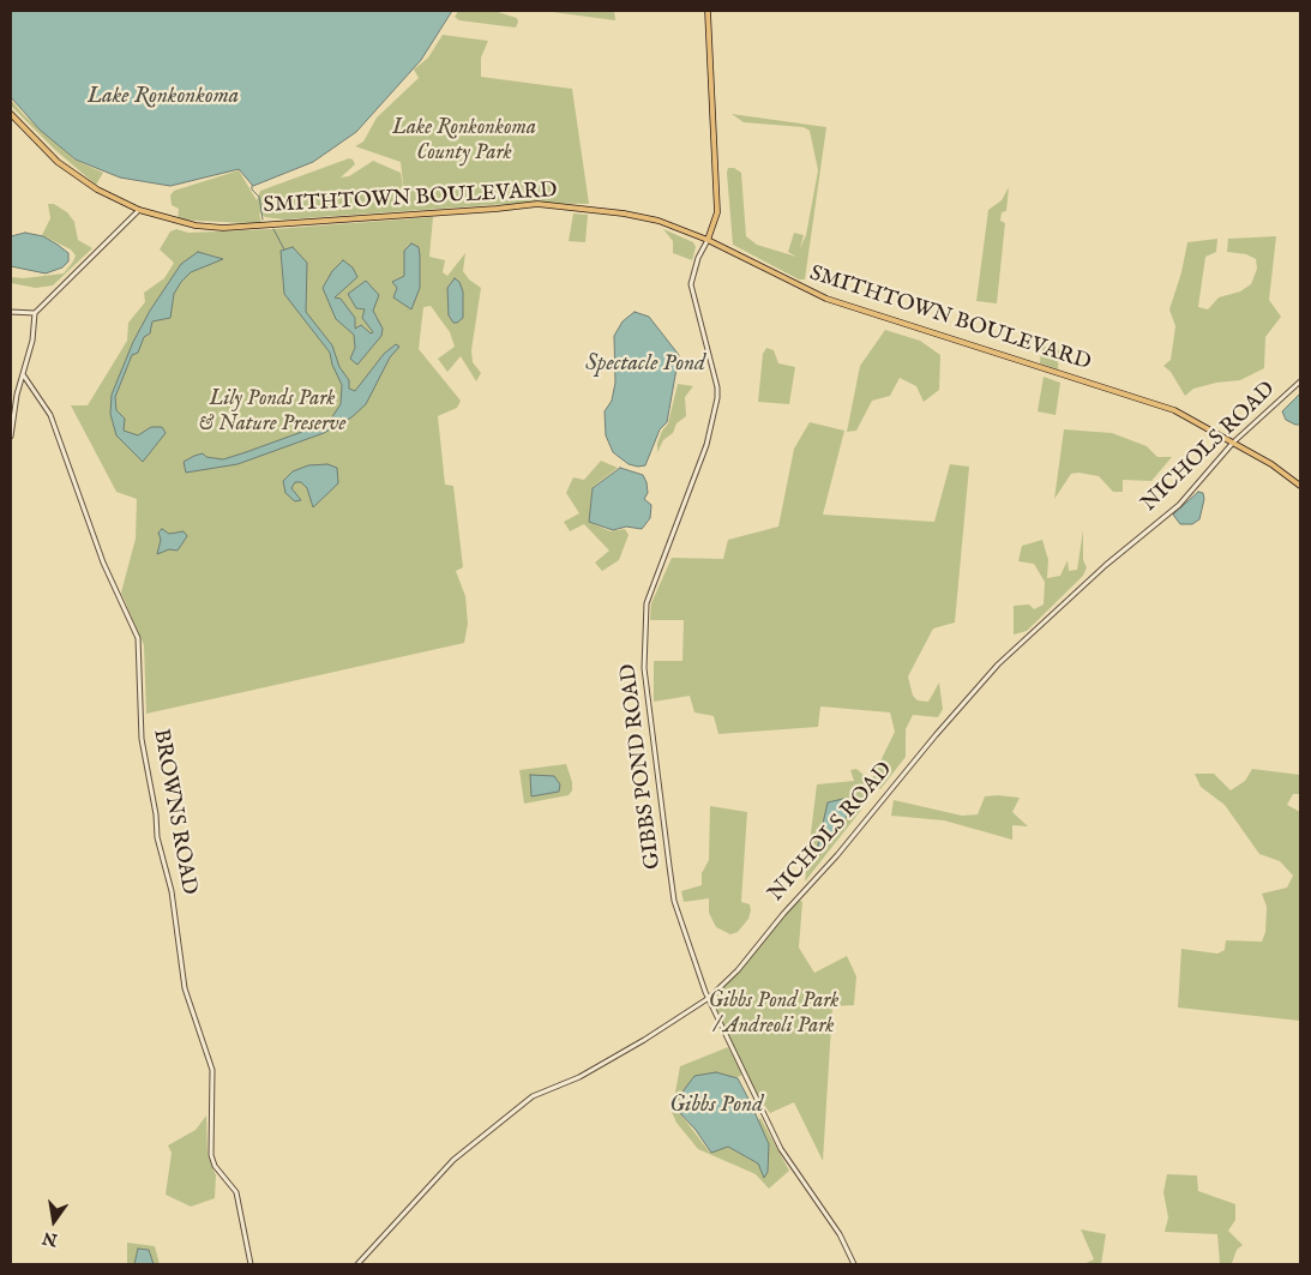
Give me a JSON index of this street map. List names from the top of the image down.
{
  "streets": {
    "main road": ["SMITHTOWN BOULEVARD"],
    "street": ["NICHOLS ROAD", "GIBBS POND ROAD", "BROWNS ROAD"]
  },
  "crossings": [
    ["SMITHTOWN BOULEVARD", "NICHOLS ROAD"],
    ["SMITHTOWN BOULEVARD", "GIBBS POND ROAD"],
    ["NICHOLS ROAD", "GIBBS POND ROAD"]
  ],
  "water": ["Lake Ronkonkoma", "Spectacle Pond", "Gibbs Pond"],
  "parks": ["Lake Ronkonkoma County Park", "Lily Ponds Park & Nature Preserve", "Gibbs Pond Park / Andreoli Park"],
  "north": "bottom"
}
